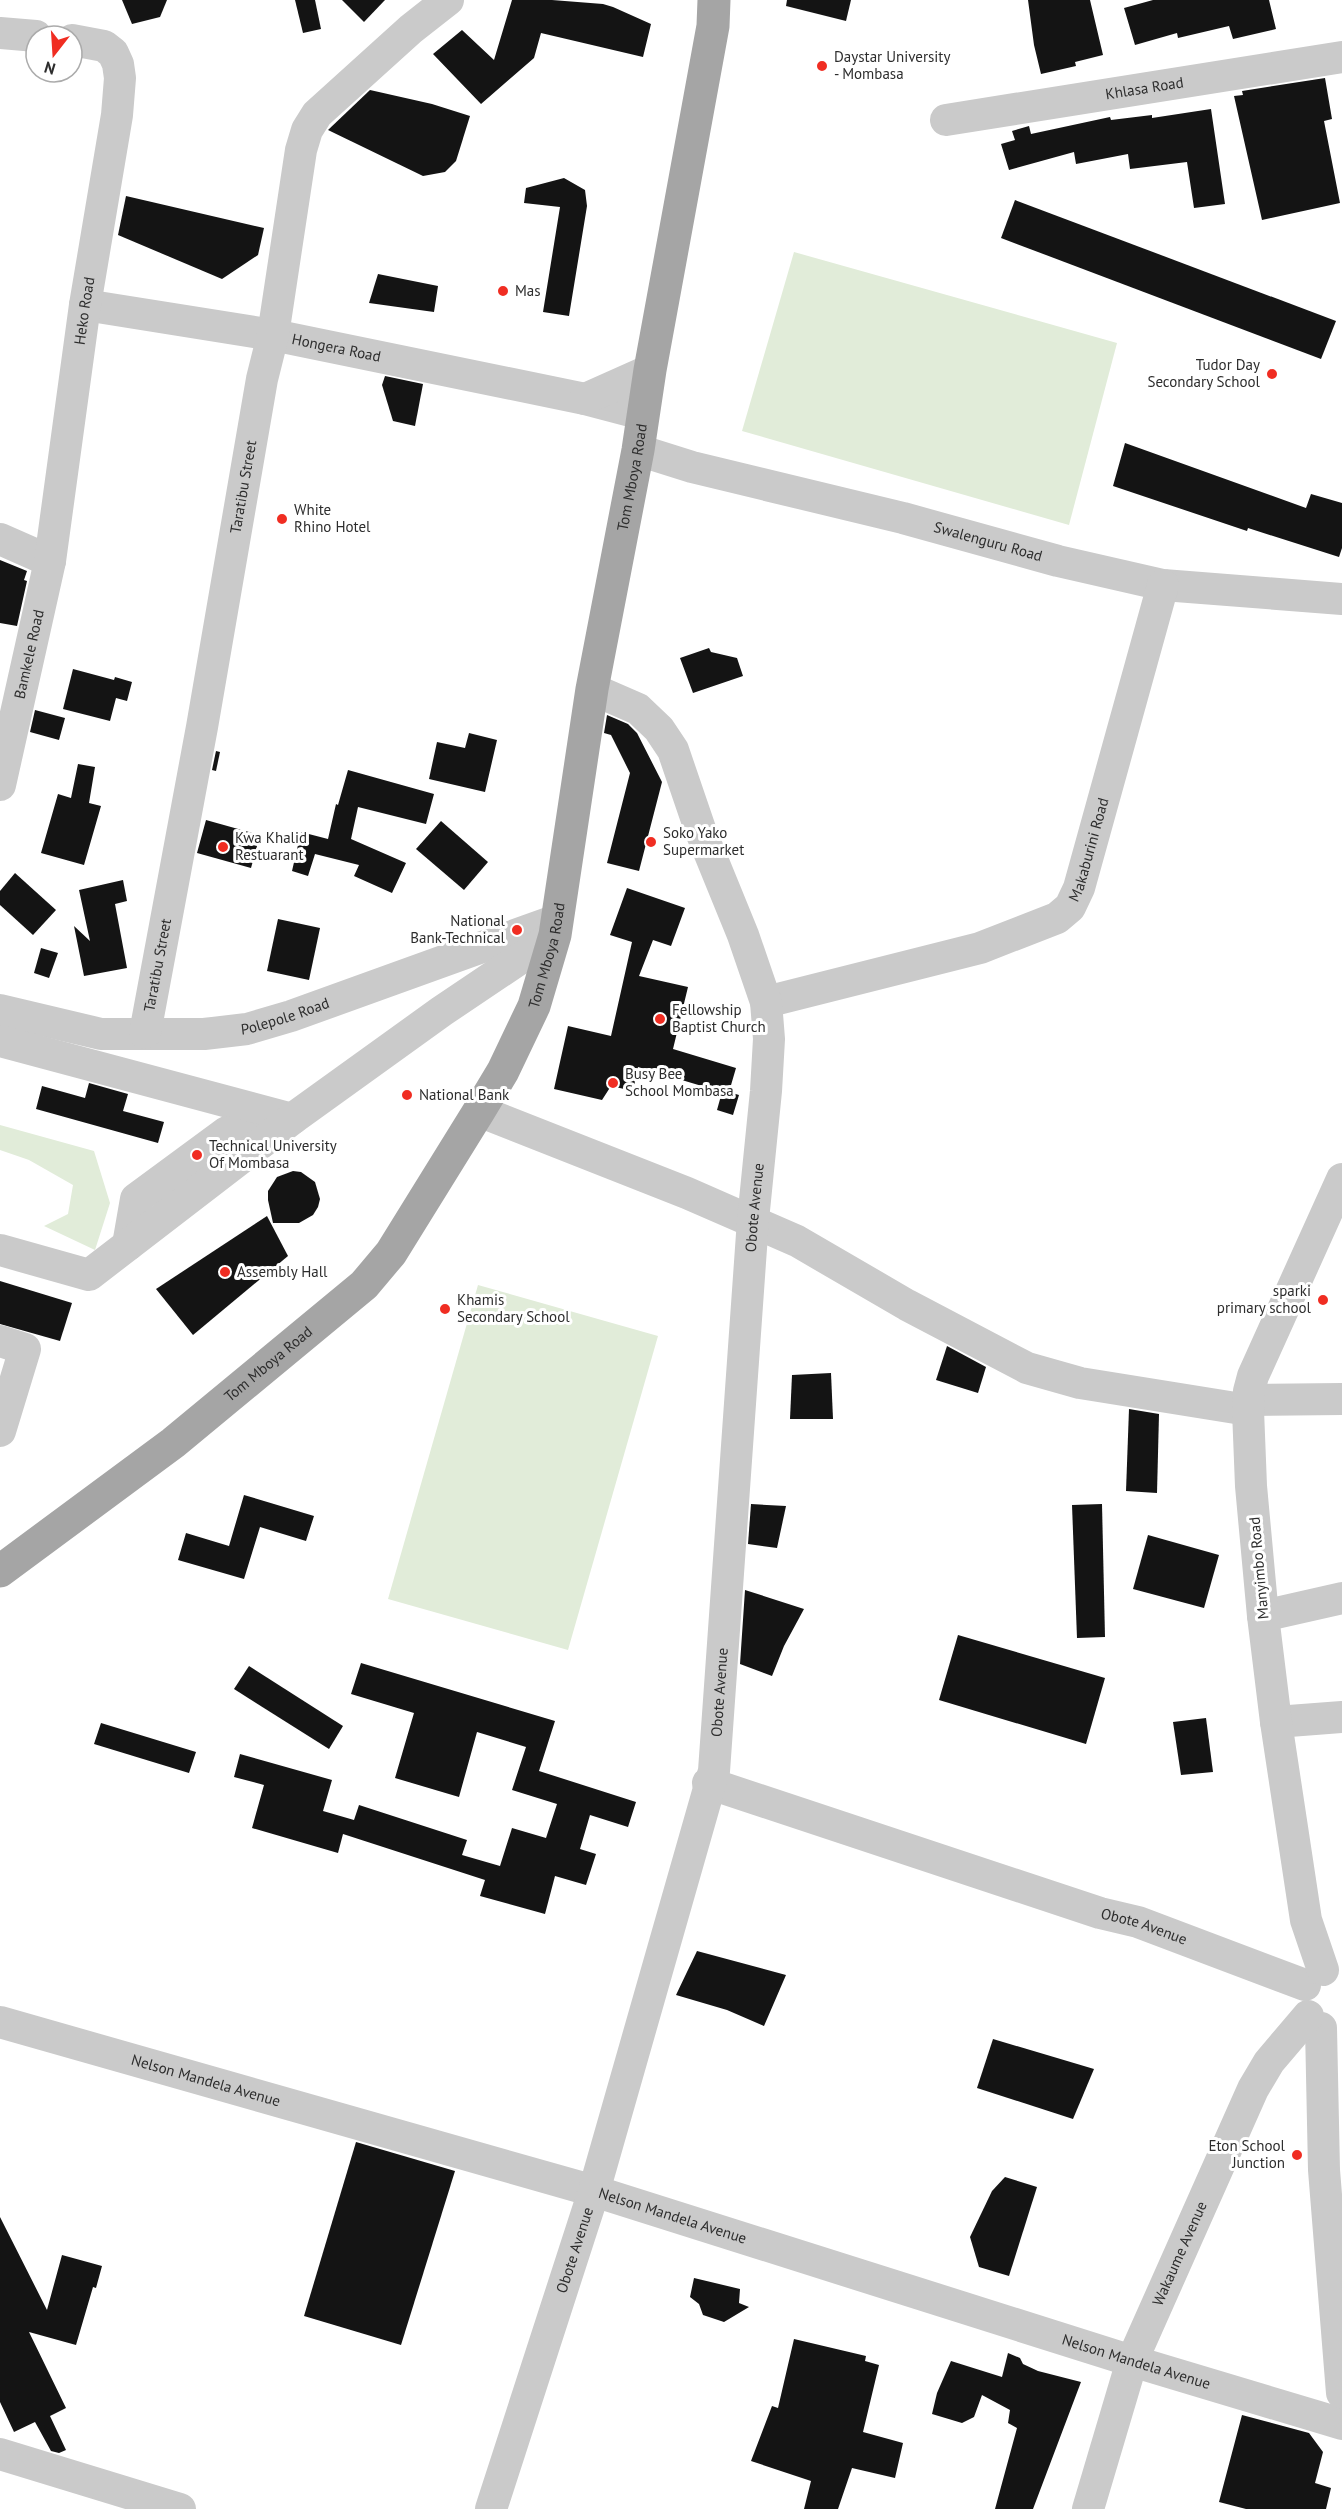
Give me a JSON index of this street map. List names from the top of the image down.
{
  "streets": {
    "main road": ["Tom Mboya Road"],
    "street": [
      "Khlasa Road",
      "Heko Road",
      "Hongera Road",
      "Taratibu Street",
      "Swalenguru Road",
      "Bamkele Road",
      "Makaburini Road",
      "Polepole Road",
      "Obote Avenue",
      "Manyimbo Road",
      "Nelson Mandela Avenue",
      "Wakaume Avenue"
    ]
  },
  "crossings": [
    ["Heko Road", "Hongera Road"],
    ["Heko Road", "Bamkele Road"],
    ["Hongera Road", "Tom Mboya Road"],
    ["Hongera Road", "Taratibu Street"],
    ["Tom Mboya Road", "Swalenguru Road"],
    ["Tom Mboya Road", "Polepole Road"],
    ["Tom Mboya Road", "Obote Avenue"],
    ["Taratibu Street", "Polepole Road"],
    ["Swalenguru Road", "Makaburini Road"],
    ["Makaburini Road", "Obote Avenue"],
    ["Obote Avenue", "Manyimbo Road"],
    ["Obote Avenue", "Nelson Mandela Avenue"],
    ["Manyimbo Road", "Wakaume Avenue"],
    ["Nelson Mandela Avenue", "Wakaume Avenue"]
  ],
  "places": [
    "Daystar University - Mombasa",
    "Mas",
    "Tudor Day Secondary School",
    "White Rhino Hotel",
    "Soko Yako Supermarket",
    "Kwa Khalid Restuarant",
    "National Bank-Technical",
    "Fellowship Baptist Church",
    "Busy Bee School Mombasa",
    "National Bank",
    "Technical University Of Mombasa",
    "Assembly Hall",
    "sparki primary school",
    "Khamis Secondary School",
    "Eton School Junction"
  ],
  "north": "bottom"
}
